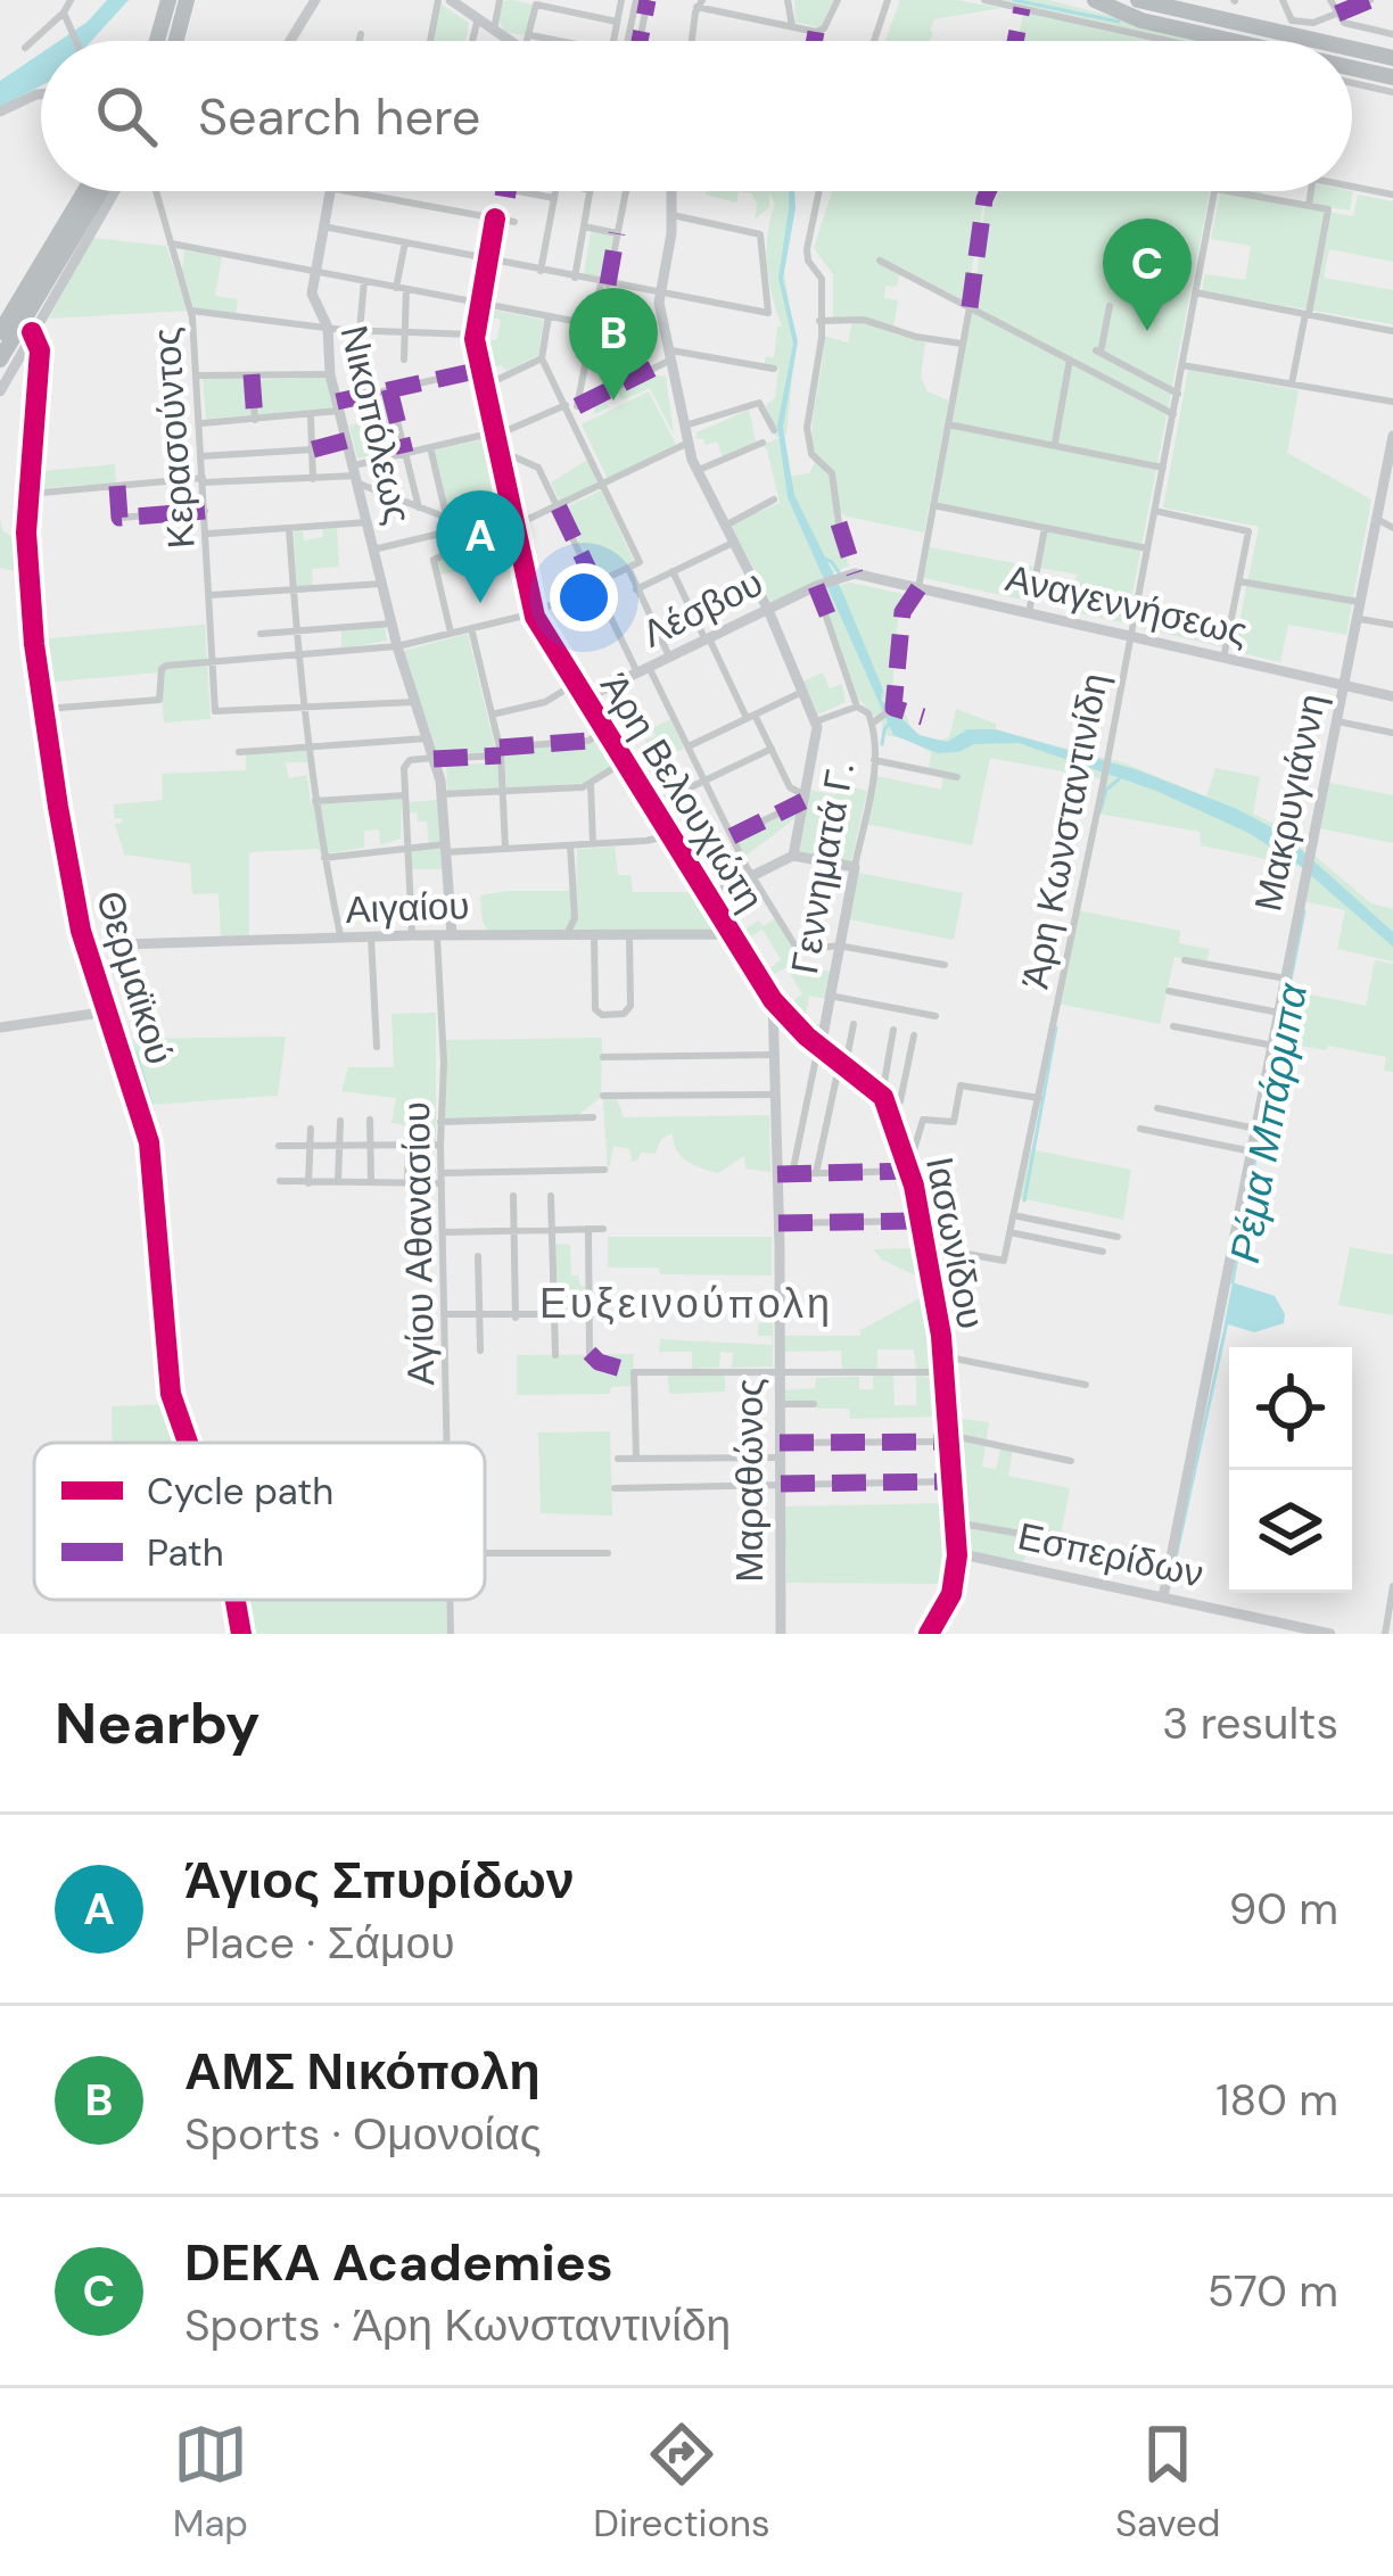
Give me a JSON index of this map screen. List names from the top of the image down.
{
  "streets": {
    "street": [
      "Νικοπόλεως",
      "Κερασούντος",
      "Αναγεννήσεως",
      "Λέσβου",
      "Άρη Βελουχιώτη",
      "Μακρυγιάννη",
      "Άρη Κωνσταντινίδη",
      "Γεννηματά Γ.",
      "Αιγαίου",
      "Θερμαϊκού",
      "Ιασωνίδου",
      "Αγίου Αθανασίου",
      "Μαραθώνος",
      "Εσπερίδων"
    ]
  },
  "crossings": [
    ["Νικοπόλεως", "Αιγαίου"],
    ["Νικοπόλεως", "Αγίου Αθανασίου"],
    ["Αναγεννήσεως", "Λέσβου"],
    ["Αναγεννήσεως", "Μακρυγιάννη"],
    ["Αναγεννήσεως", "Άρη Κωνσταντινίδη"],
    ["Λέσβου", "Άρη Βελουχιώτη"],
    ["Άρη Βελουχιώτη", "Αιγαίου"],
    ["Άρη Βελουχιώτη", "Ιασωνίδου"],
    ["Άρη Βελουχιώτη", "Μαραθώνος"],
    ["Μακρυγιάννη", "Εσπερίδων"],
    ["Άρη Κωνσταντινίδη", "Ιασωνίδου"],
    ["Γεννηματά Γ.", "Ιασωνίδου"],
    ["Αιγαίου", "Θερμαϊκού"],
    ["Αιγαίου", "Αγίου Αθανασίου"],
    ["Ιασωνίδου", "Μαραθώνος"],
    ["Ιασωνίδου", "Εσπερίδων"]
  ],
  "districts": ["Ευξεινούπολη"],
  "water": ["Ρέμα Μπάρμπα"],
  "legend": ["Cycle path", "Path"],
  "page": {
    "search": "Search here",
    "pins": ["C", "B", "A"],
    "heading": ["Nearby", "3 results"],
    "list": [
      {
        "mark": "A",
        "name": "Άγιος Σπυρίδων",
        "note": "Place · Σάμου",
        "value": "90 m"
      },
      {
        "mark": "B",
        "name": "ΑΜΣ Νικόπολη",
        "note": "Sports · Ομονοίας",
        "value": "180 m"
      },
      {
        "mark": "C",
        "name": "DEKA Academies",
        "note": "Sports · Άρη Κωνσταντινίδη",
        "value": "570 m"
      }
    ],
    "nav": ["Map", "Directions", "Saved"]
  }
}
